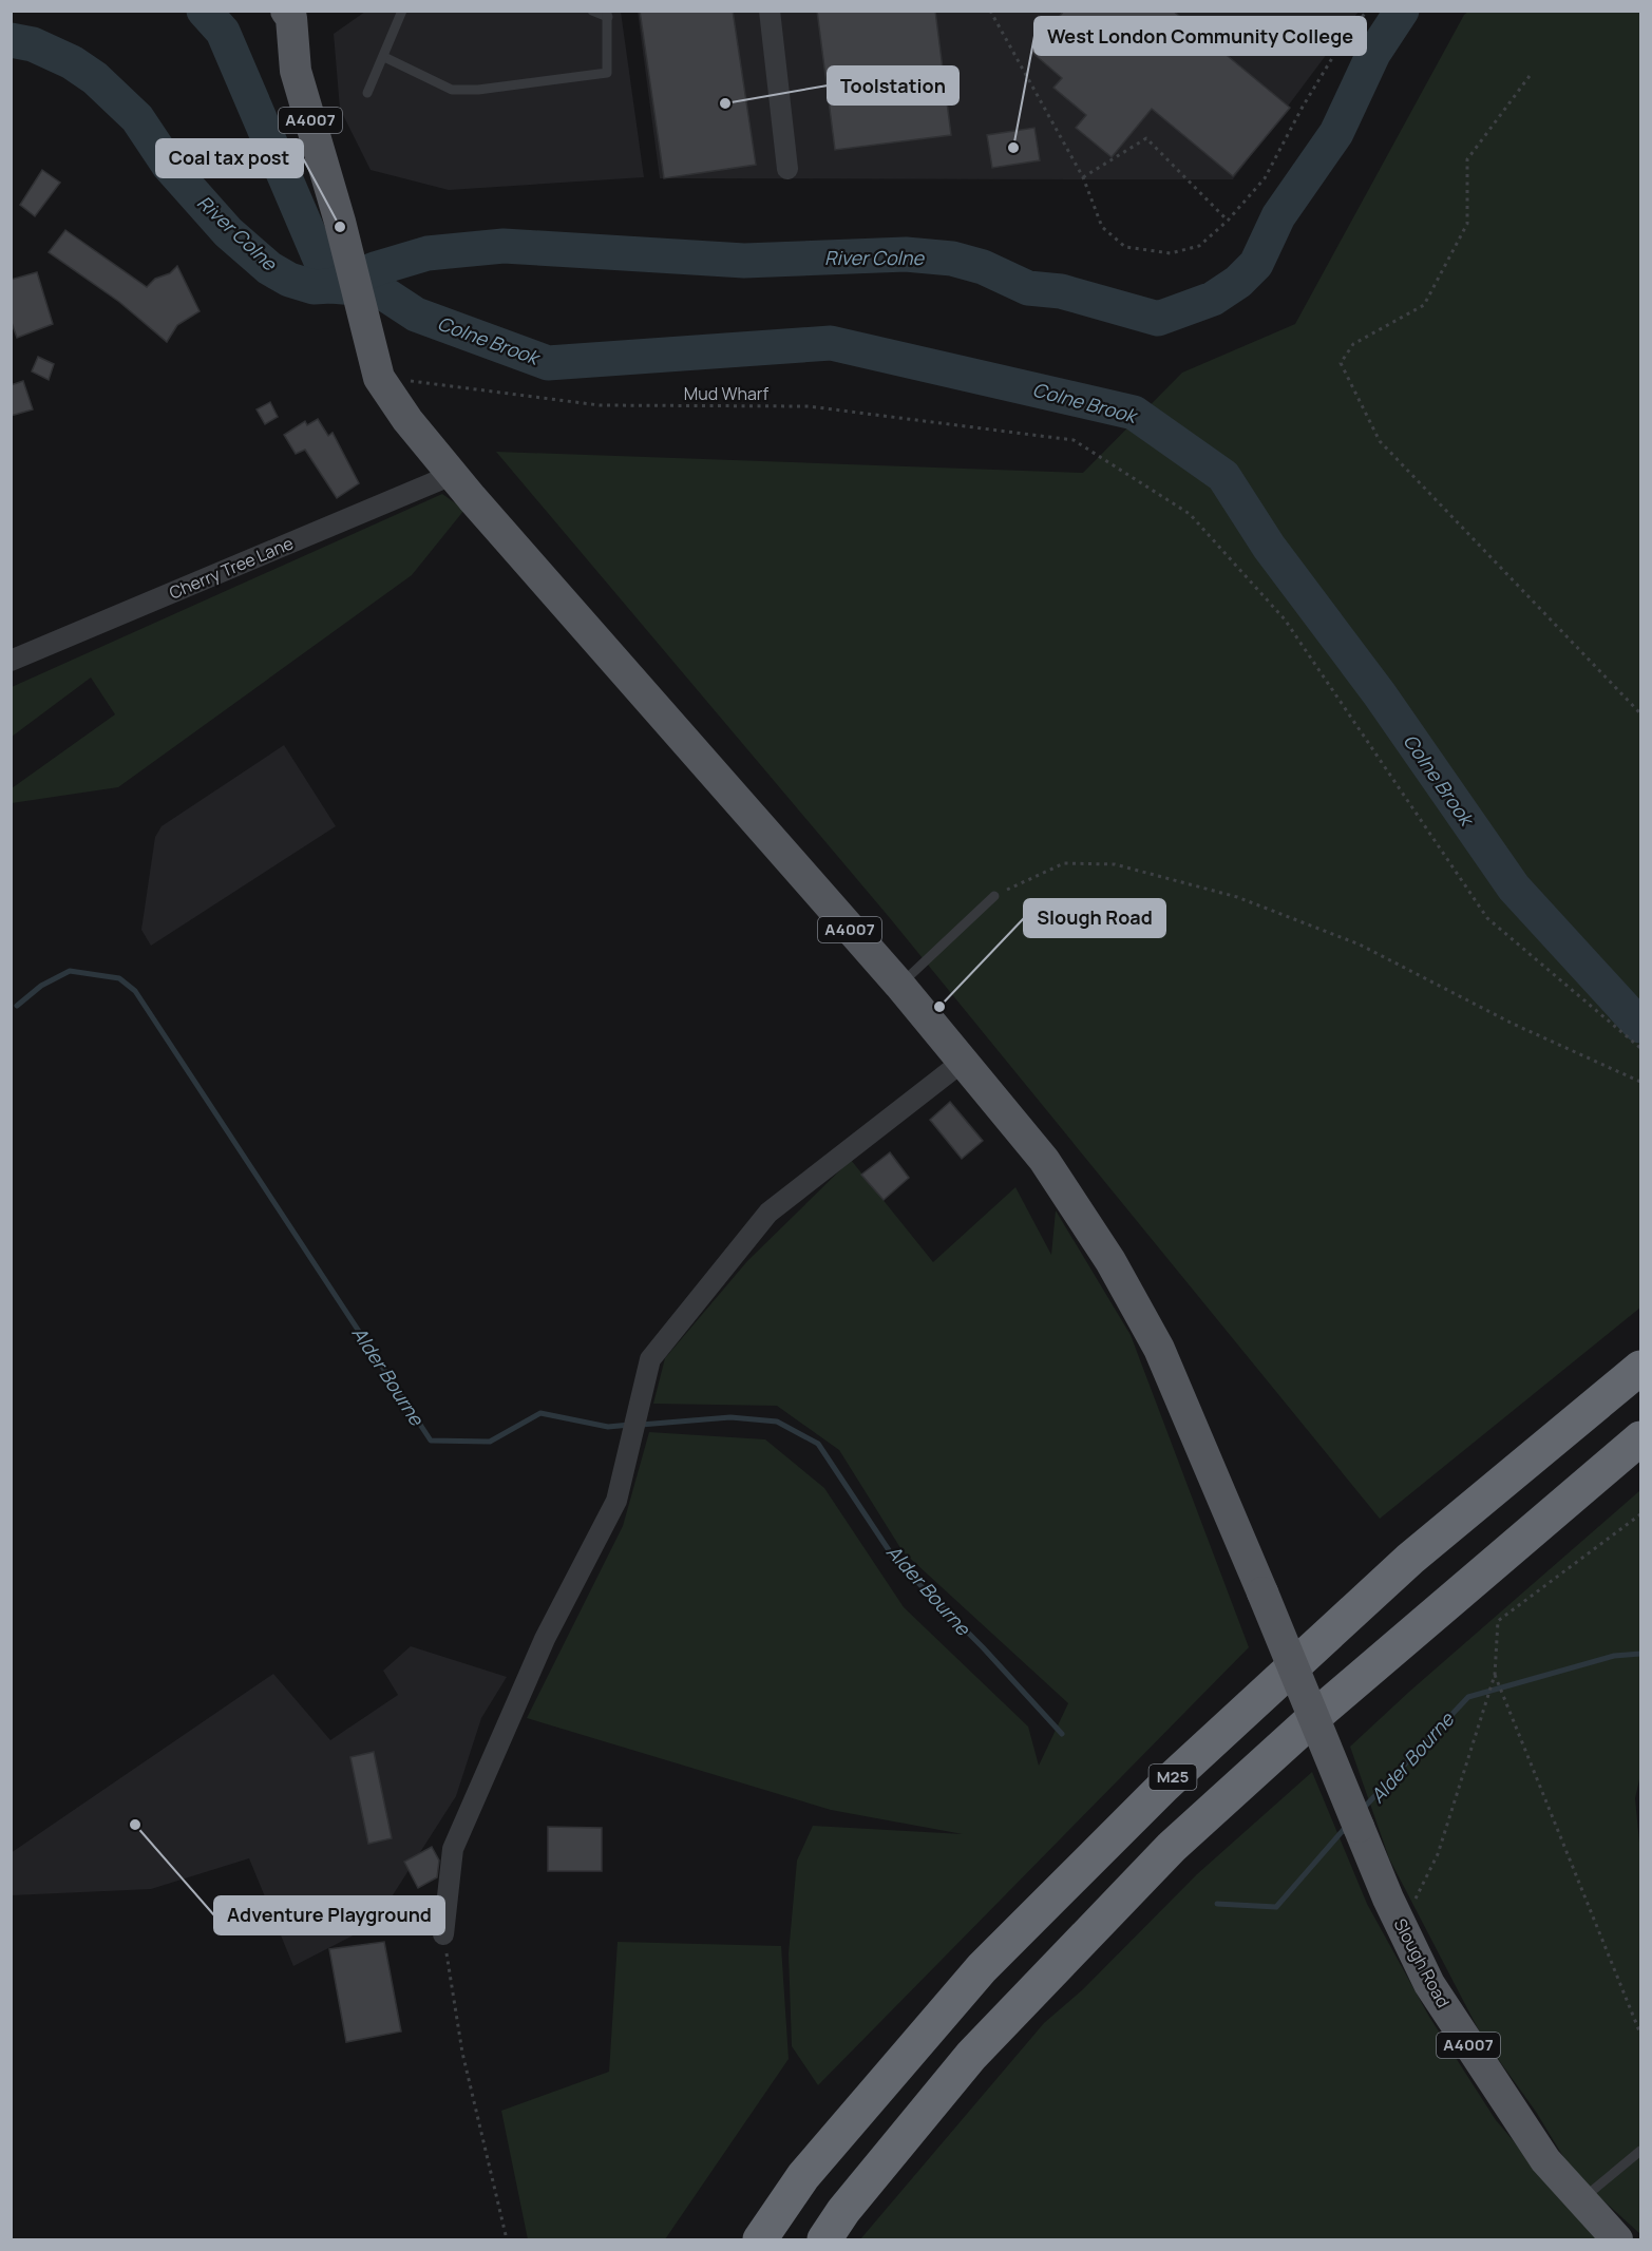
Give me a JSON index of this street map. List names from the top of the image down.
{
  "streets": {
    "highway": ["M25"],
    "main road": ["A4007", "Slough Road"],
    "street": ["Cherry Tree Lane"],
    "path": ["Mud Wharf"]
  },
  "crossings": [
    ["A4007", "Mud Wharf"],
    ["A4007", "Cherry Tree Lane"],
    ["A4007", "Slough Road"]
  ],
  "water": ["River Colne", "Colne Brook", "Alder Bourne"],
  "places": [
    "Toolstation",
    "West London Community College",
    "Coal tax post",
    "Slough Road",
    "Adventure Playground"
  ]
}
